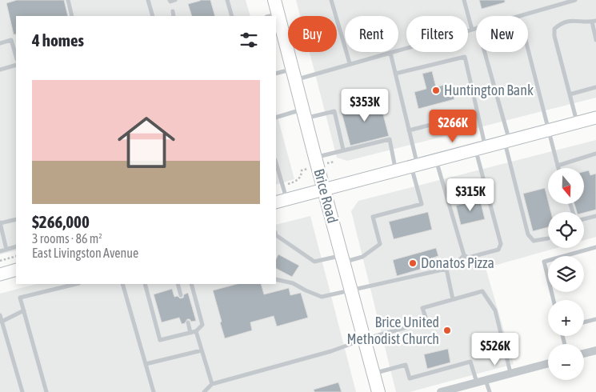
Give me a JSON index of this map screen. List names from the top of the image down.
{
  "streets": {
    "main road": ["Brice Road"]
  },
  "places": ["Huntington Bank", "Donatos Pizza", "Brice United Methodist Church"],
  "north": "bottom",
  "page": {
    "chip": [
      "Buy",
      "Rent",
      "Filters",
      "New"
    ],
    "heading": "4 homes",
    "list": [
      {
        "name": "$266,000",
        "note": "3 rooms · 86 m² · East Livingston Avenue"
      }
    ],
    "price": [
      "$353K",
      "$266K",
      "$315K",
      "$526K"
    ],
    "map_buttons": ["+", "−"]
  }
}
